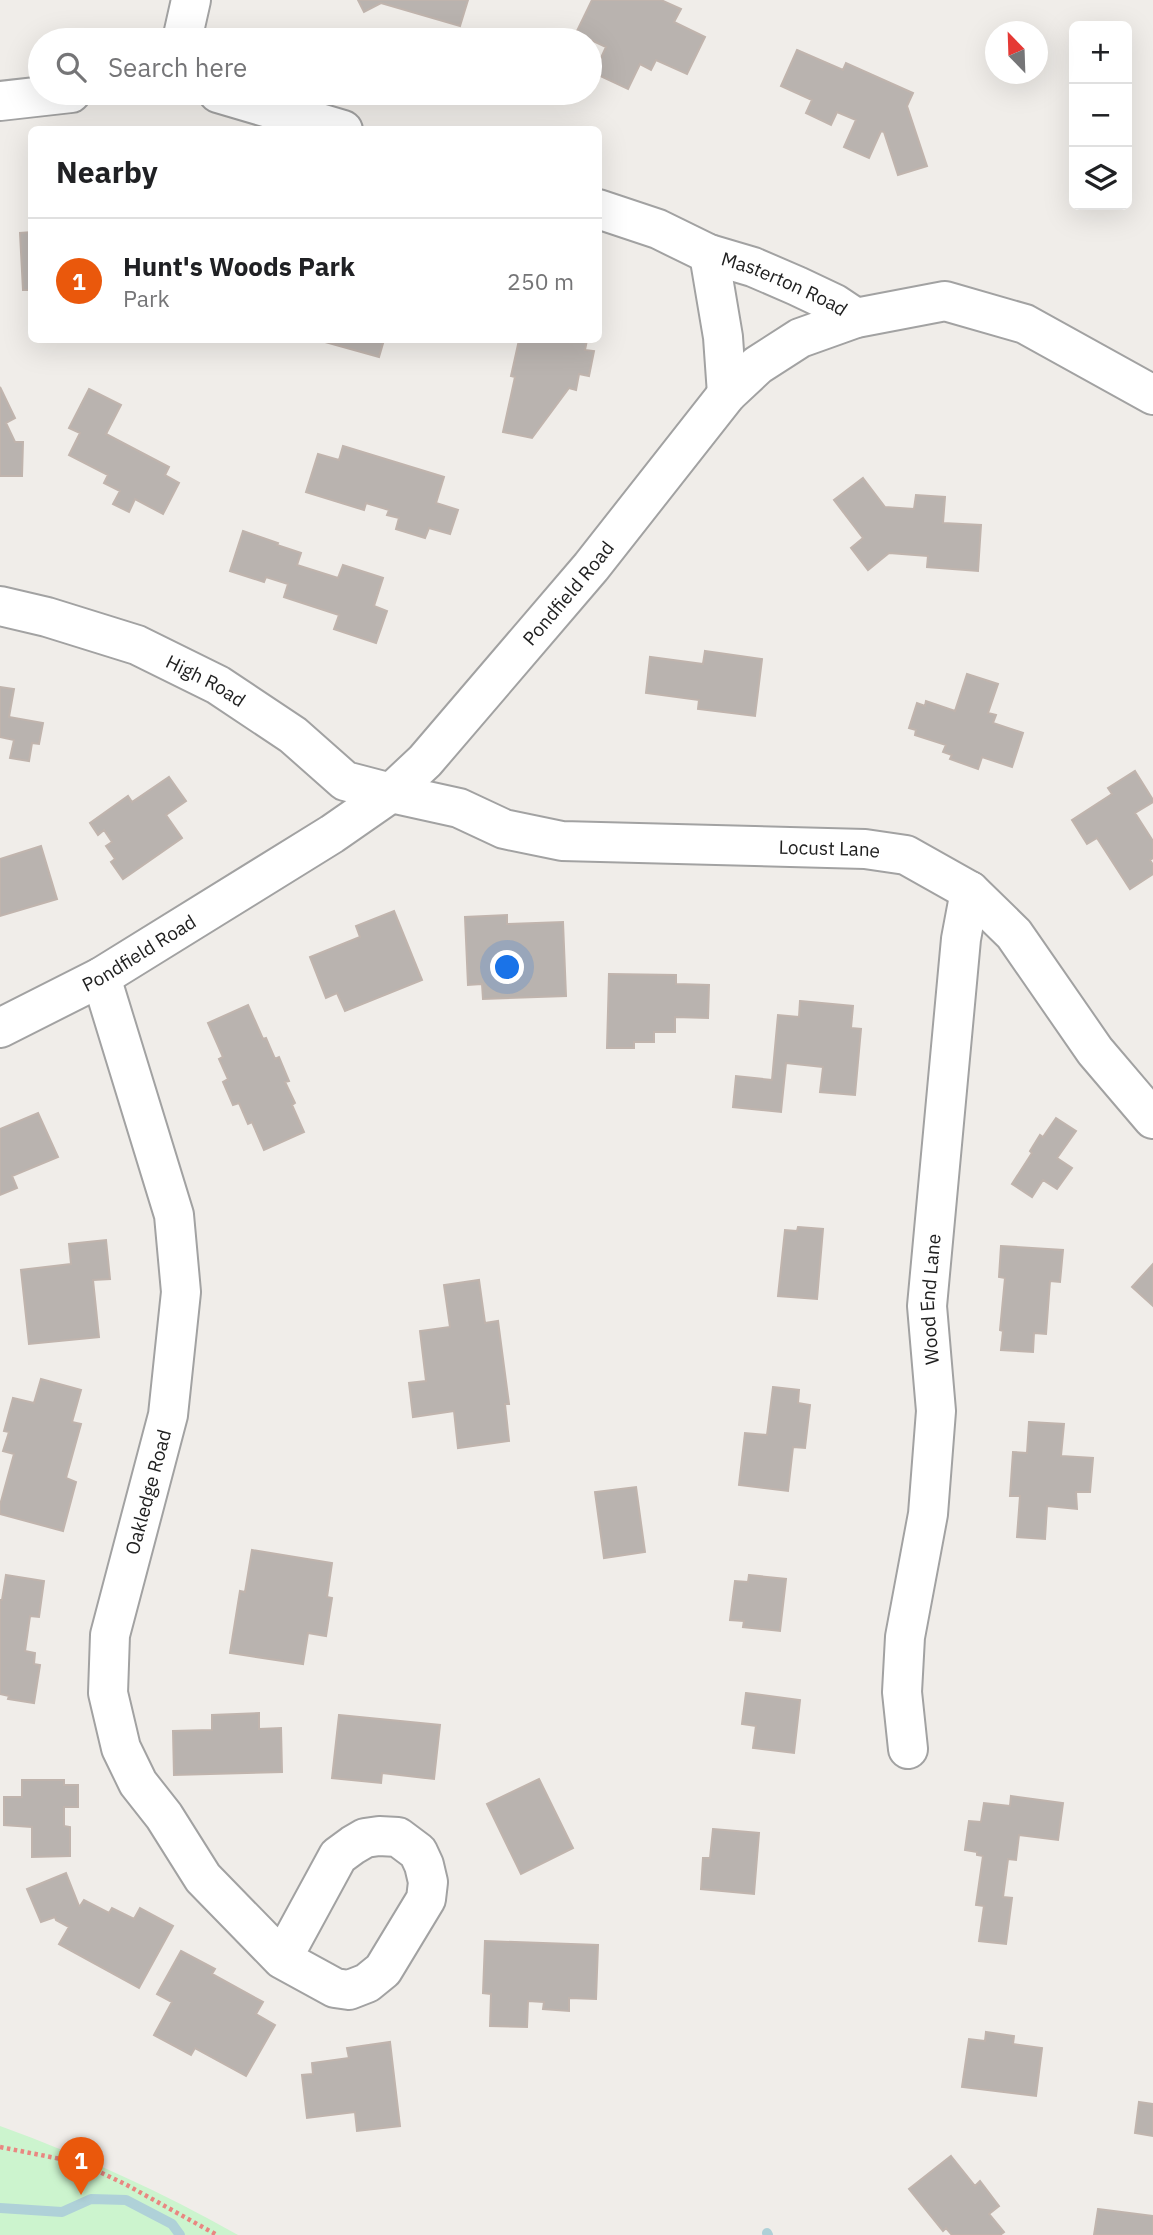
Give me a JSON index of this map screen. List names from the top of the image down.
{
  "streets": {
    "street": [
      "Masterton Road",
      "Pondfield Road",
      "High Road",
      "Locust Lane",
      "Wood End Lane",
      "Oakledge Road"
    ]
  },
  "crossings": [
    ["Masterton Road", "Pondfield Road"],
    ["Pondfield Road", "High Road"],
    ["Pondfield Road", "Locust Lane"],
    ["Pondfield Road", "Oakledge Road"],
    ["High Road", "Locust Lane"],
    ["Locust Lane", "Wood End Lane"]
  ],
  "north": "top left",
  "page": {
    "map_buttons": ["+", "−"],
    "search": "Search here",
    "heading": "Nearby",
    "list": [
      {
        "mark": "1",
        "name": "Hunt's Woods Park",
        "note": "Park",
        "value": "250 m"
      }
    ],
    "pins": "1"
  }
}
